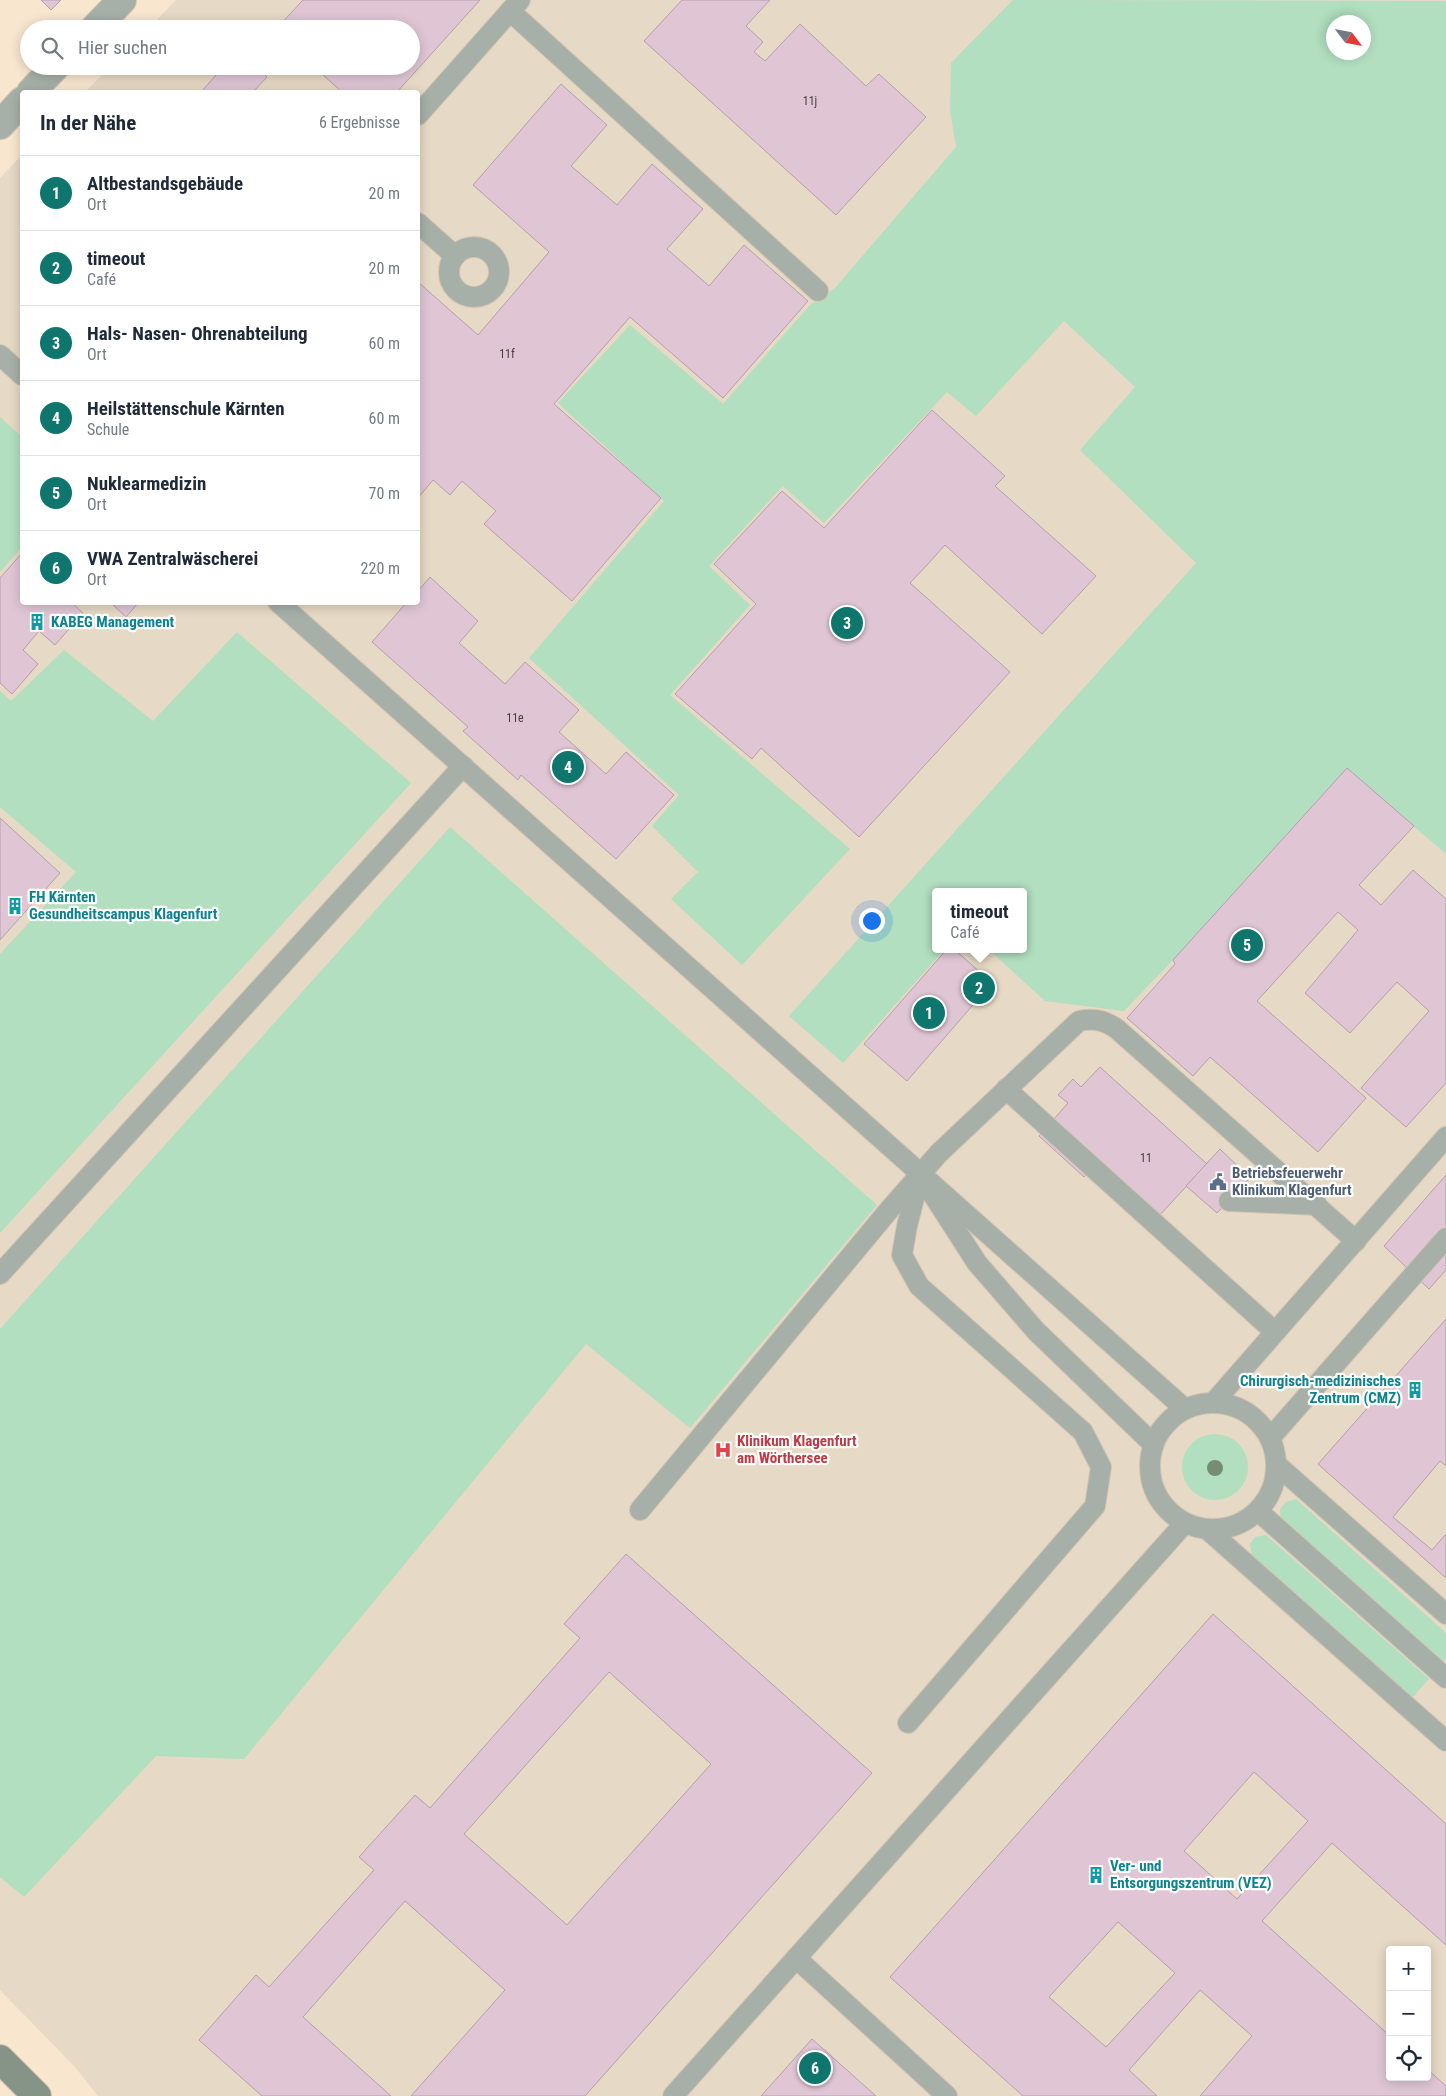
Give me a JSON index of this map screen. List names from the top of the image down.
{
  "places": {
    "building": [
      "KABEG Management",
      "FH Kärnten Gesundheitscampus Klagenfurt",
      "Chirurgisch-medizinisches Zentrum (CMZ)",
      "Ver- und Entsorgungszentrum (VEZ)"
    ],
    "public building": ["Betriebsfeuerwehr Klinikum Klagenfurt"],
    "hospital": ["Klinikum Klagenfurt am Wörthersee"]
  },
  "house_numbers": [
    "11j",
    "11f",
    "11e",
    "11"
  ],
  "north": "bottom right",
  "page": {
    "search": "Hier suchen",
    "heading": ["In der Nähe", "6 Ergebnisse"],
    "list": [
      {
        "mark": "1",
        "name": "Altbestandsgebäude",
        "note": "Ort",
        "value": "20 m"
      },
      {
        "mark": "2",
        "name": "timeout",
        "note": "Café",
        "value": "20 m"
      },
      {
        "mark": "3",
        "name": "Hals- Nasen- Ohrenabteilung",
        "note": "Ort",
        "value": "60 m"
      },
      {
        "mark": "4",
        "name": "Heilstättenschule Kärnten",
        "note": "Schule",
        "value": "60 m"
      },
      {
        "mark": "5",
        "name": "Nuklearmedizin",
        "note": "Ort",
        "value": "70 m"
      },
      {
        "mark": "6",
        "name": "VWA Zentralwäscherei",
        "note": "Ort",
        "value": "220 m"
      }
    ],
    "pins": [
      "3",
      "4",
      "5",
      "2",
      "1",
      "6"
    ],
    "popup": ["timeout", "Café"],
    "map_buttons": ["+", "−"]
  }
}
